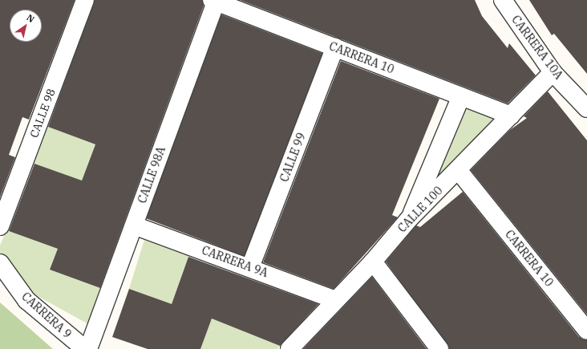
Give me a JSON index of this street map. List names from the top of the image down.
{
  "streets": {
    "street": [
      "CARRERA 10A",
      "CARRERA 10",
      "CALLE 98",
      "CALLE 99",
      "CALLE 98A",
      "CALLE 100",
      "CARRERA 9A",
      "CARRERA 9"
    ]
  },
  "crossings": [
    ["CARRERA 10A", "CALLE 100"],
    ["CARRERA 10", "CALLE 99"],
    ["CARRERA 10", "CALLE 98A"],
    ["CARRERA 10", "CALLE 100"],
    ["CALLE 99", "CARRERA 9A"],
    ["CALLE 98A", "CARRERA 9A"],
    ["CALLE 100", "CARRERA 9A"]
  ],
  "north": "top right"
}
